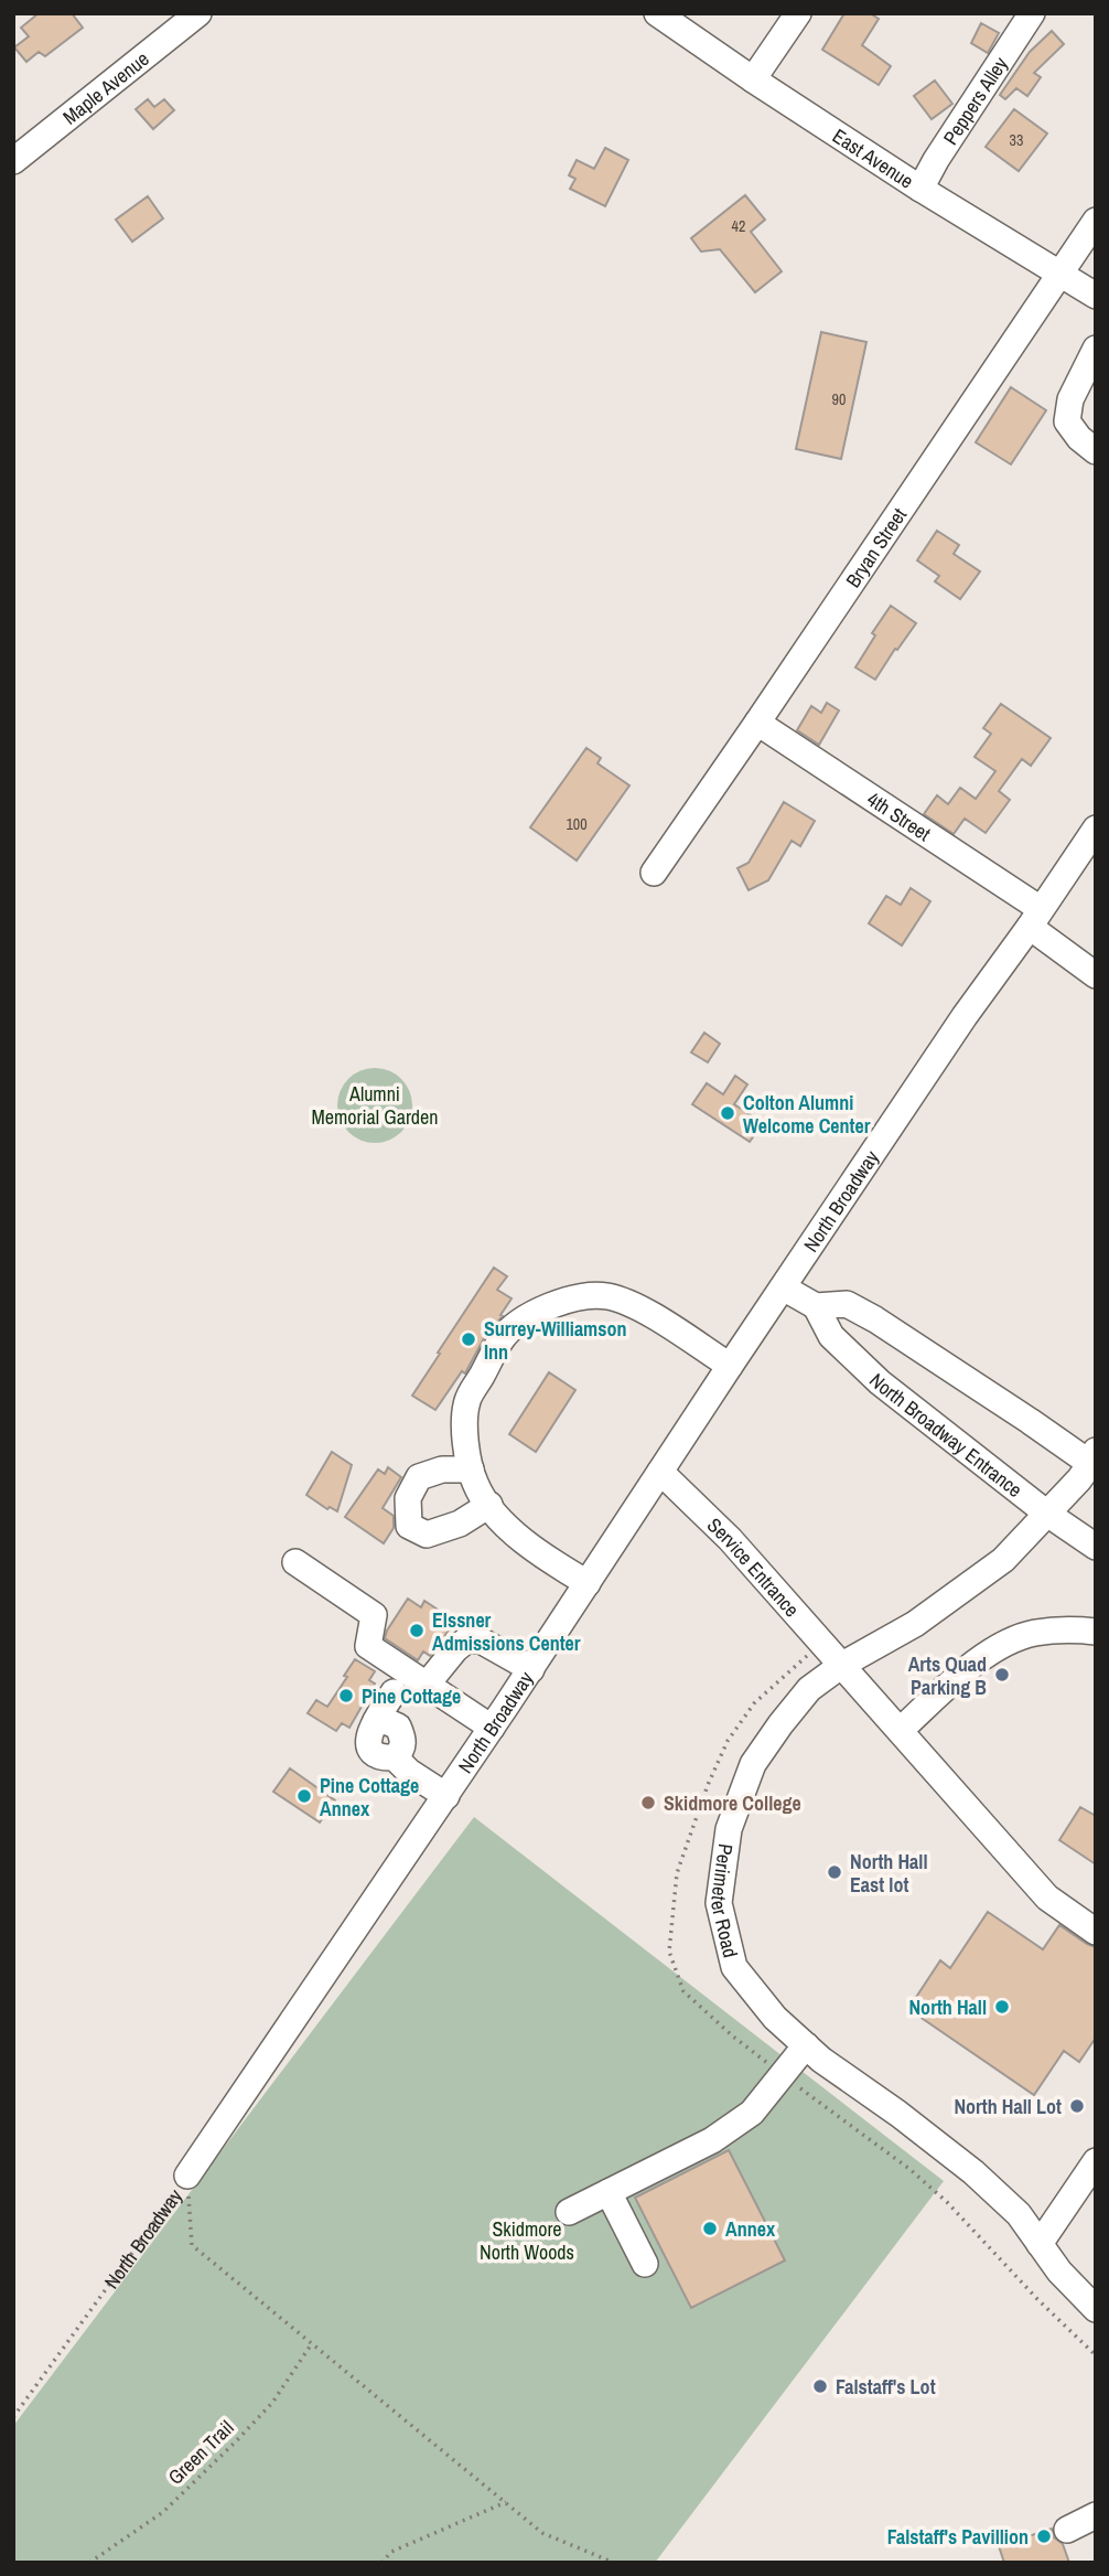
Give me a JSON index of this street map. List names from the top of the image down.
{
  "streets": {
    "street": [
      "Maple Avenue",
      "Peppers Alley",
      "East Avenue",
      "Bryan Street",
      "4th Street",
      "North Broadway",
      "North Broadway Entrance",
      "Service Entrance",
      "Perimeter Road"
    ],
    "path": ["Green Trail"]
  },
  "crossings": [
    ["Peppers Alley", "East Avenue"],
    ["East Avenue", "Bryan Street"],
    ["Bryan Street", "4th Street"],
    ["4th Street", "North Broadway"],
    ["North Broadway", "Service Entrance"],
    ["North Broadway Entrance", "Perimeter Road"],
    ["Service Entrance", "Perimeter Road"]
  ],
  "parks": ["Alumni Memorial Garden", "Skidmore North Woods"],
  "places": [
    "Colton Alumni Welcome Center",
    "Surrey-Williamson Inn",
    "Elssner Admissions Center",
    "Arts Quad Parking B",
    "Pine Cottage",
    "Pine Cottage Annex",
    "Skidmore College",
    "North Hall East lot",
    "North Hall",
    "North Hall Lot",
    "Annex",
    "Falstaff's Lot",
    "Falstaff's Pavillion"
  ],
  "house_numbers": [
    "33",
    "42",
    "90",
    "100"
  ]
}
